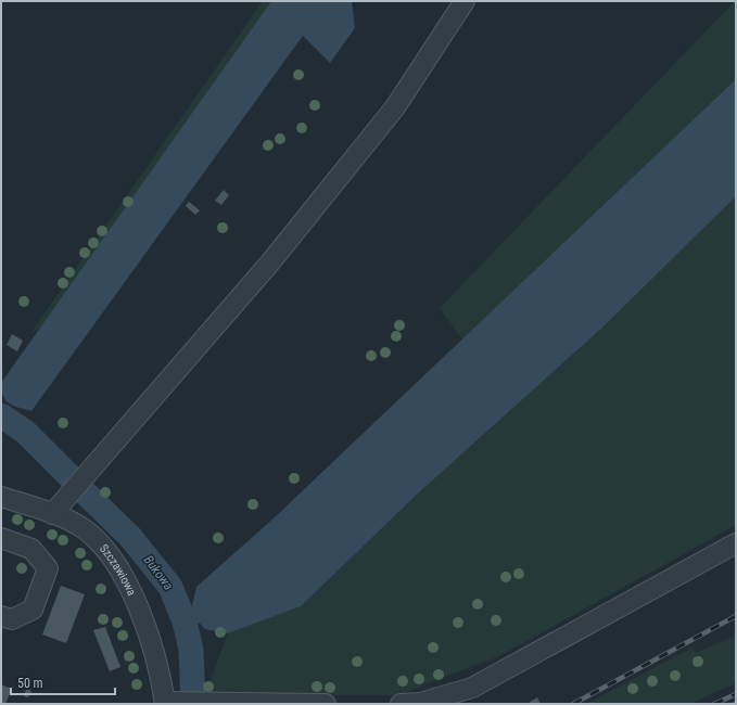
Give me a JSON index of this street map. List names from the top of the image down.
{
  "streets": {
    "street": ["Szczawiowa"]
  },
  "water": ["Bukowa"],
  "scale_bar": "50 m"
}
